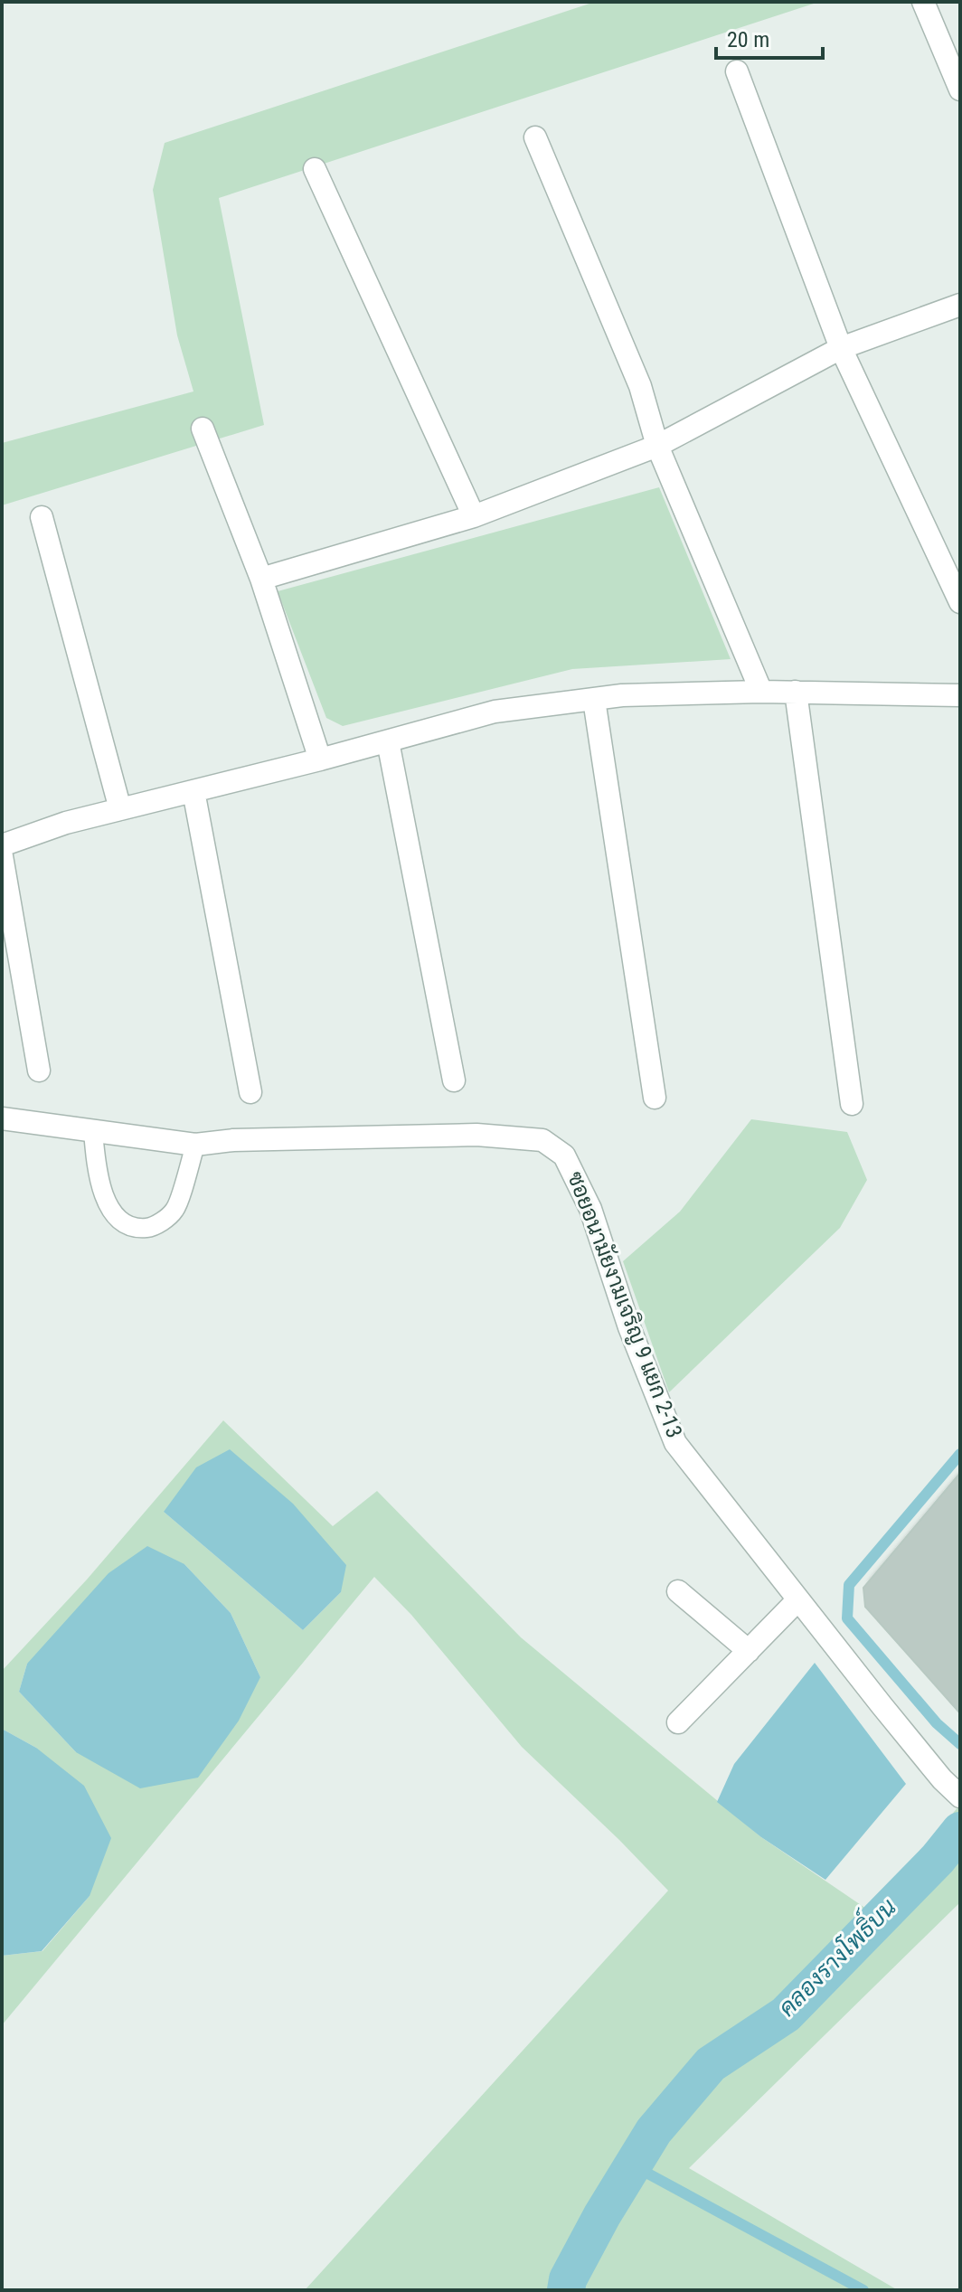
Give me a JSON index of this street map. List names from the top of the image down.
{
  "streets": {
    "street": ["ซอยอนามัยงามเจริญ 9 แยก 2-13"]
  },
  "water": ["คลองรางโพธิ์บน"],
  "scale_bar": "20 m"
}
